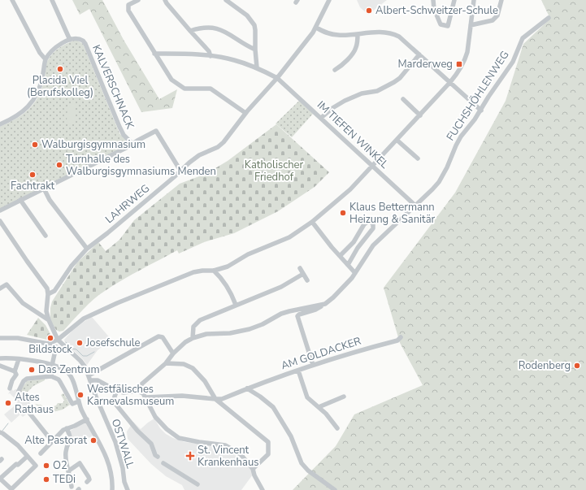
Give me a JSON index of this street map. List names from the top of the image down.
{
  "streets": {
    "street": [
      "KALVERSCHNACK",
      "FUCHSHÖHLENWEG",
      "IM TIEFEN WINKEL",
      "LAHRWEG",
      "AM GOLDACKER",
      "OSTWALL"
    ]
  },
  "crossings": [
    ["FUCHSHÖHLENWEG", "IM TIEFEN WINKEL"],
    ["IM TIEFEN WINKEL", "LAHRWEG"]
  ],
  "parks": ["Katholischer Friedhof"],
  "places": {
    "other": [
      "Albert-Schweitzer-Schule",
      "Placida Viel (Berufskolleg)",
      "Walburgisgymnasium",
      "Turnhalle des Walburgisgymnasiums Menden",
      "Fachtrakt",
      "Klaus Bettermann Heizung & Sanitär",
      "Bildstock",
      "Josefschule",
      "Rodenberg",
      "Das Zentrum",
      "Westfälisches Karnevalsmuseum",
      "Altes Rathaus",
      "Alte Pastorat",
      "О2",
      "TEDi"
    ],
    "transit": ["Marderweg"],
    "health": ["St. Vincent Krankenhaus"]
  }
}
